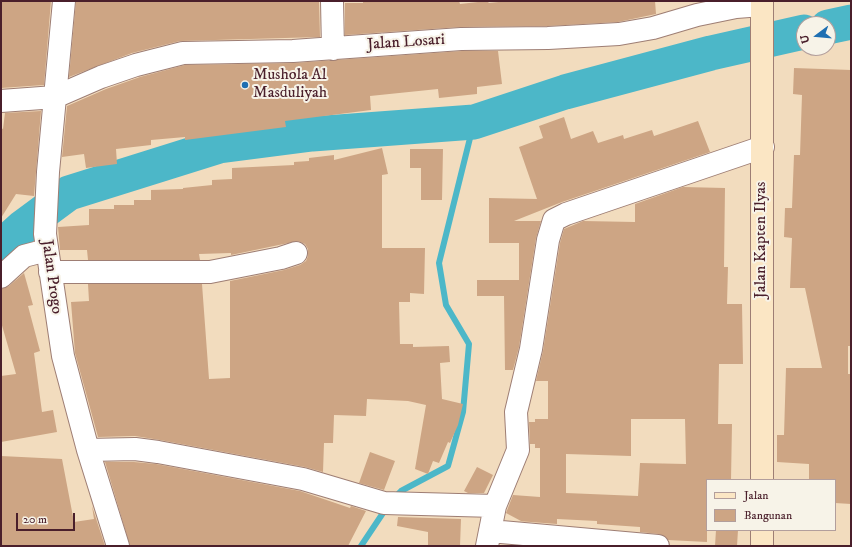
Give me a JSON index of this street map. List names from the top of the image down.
{
  "streets": {
    "street": ["Jalan Losari", "Jalan Kapten Ilyas", "Jalan Progo"]
  },
  "crossings": [
    ["Jalan Losari", "Jalan Kapten Ilyas"],
    ["Jalan Losari", "Jalan Progo"]
  ],
  "places": ["Mushola Al Masduliyah"],
  "legend": ["Jalan", "Bangunan"],
  "scale_bar": "20 m",
  "north": "left"
}
